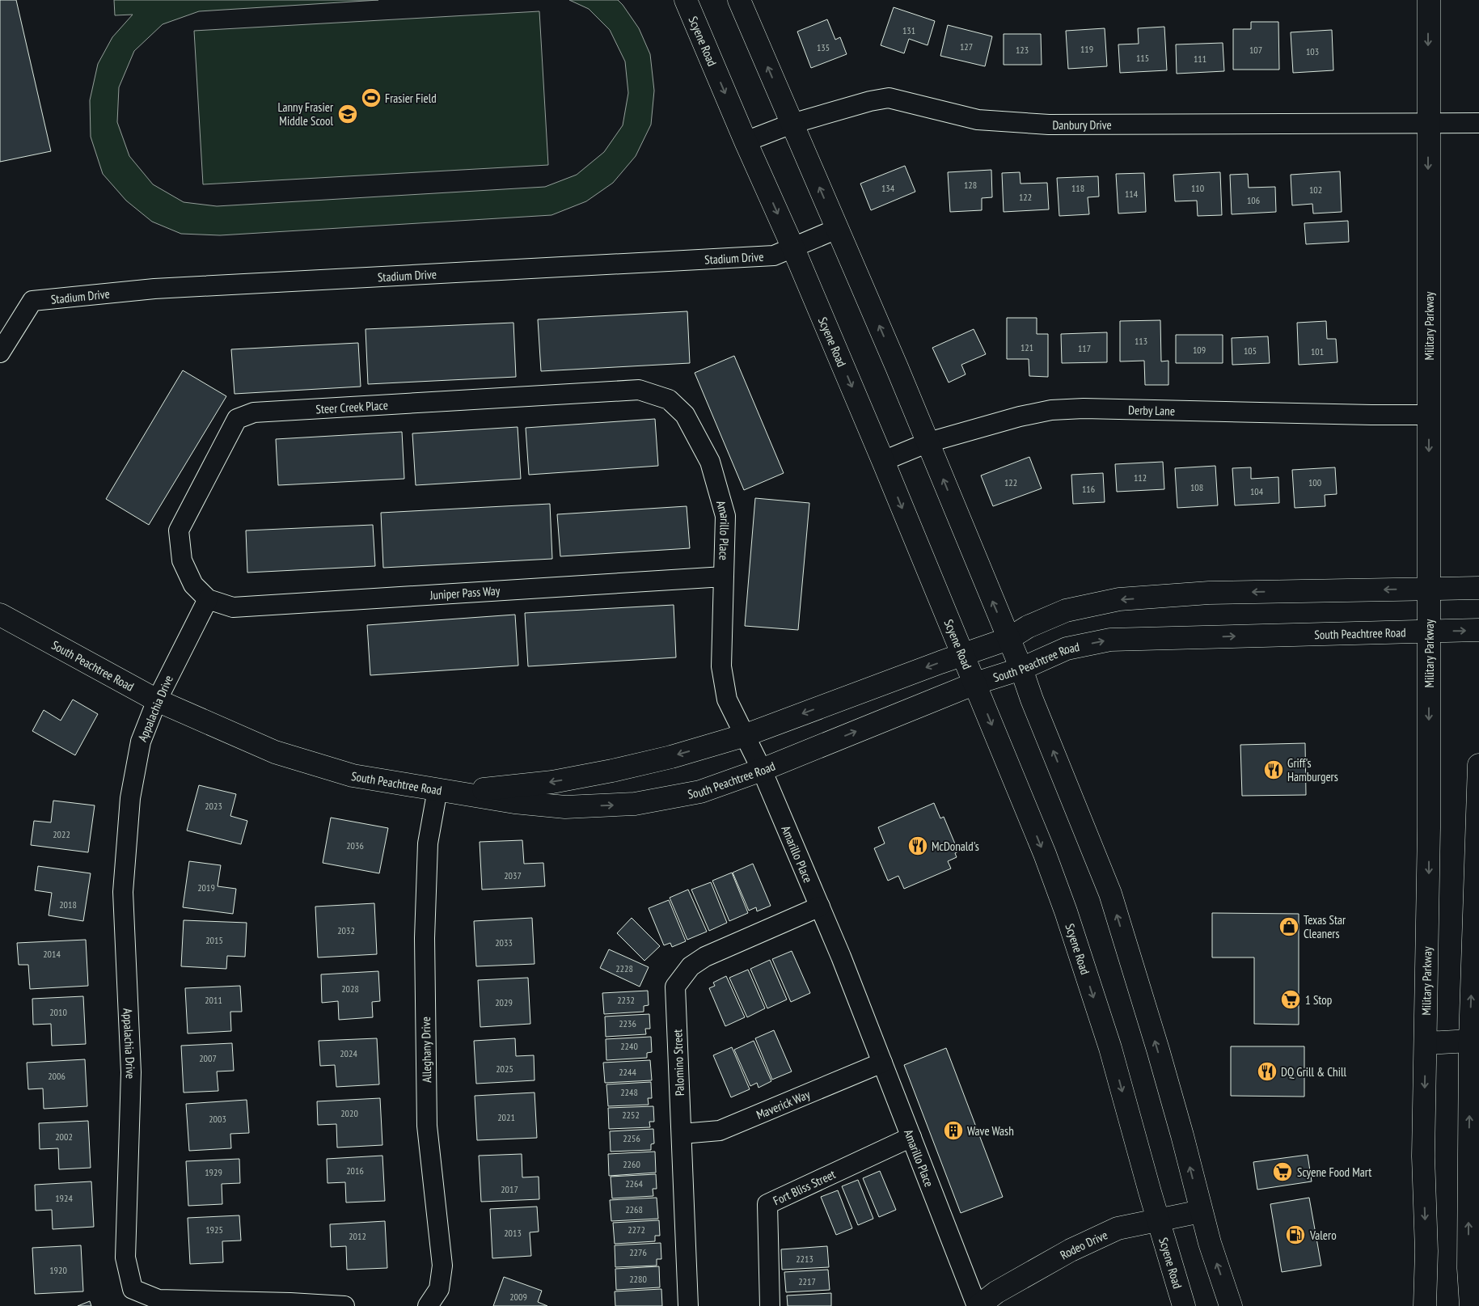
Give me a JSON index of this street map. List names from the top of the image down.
{
  "streets": {
    "main road": [
      "Scyene Road",
      "Military Parkway",
      "South Peachtree Road",
      "Rodeo Drive"
    ],
    "street": [
      "Danbury Drive",
      "Stadium Drive",
      "Steer Creek Place",
      "Derby Lane",
      "Amarillo Place",
      "Juniper Pass Way",
      "Appalachia Drive",
      "Alleghany Drive",
      "Palomino Street",
      "Maverick Way",
      "Fort Bliss Street"
    ]
  },
  "crossings": [
    ["Scyene Road", "Danbury Drive"],
    ["Scyene Road", "Stadium Drive"],
    ["Scyene Road", "Derby Lane"],
    ["Scyene Road", "South Peachtree Road"],
    ["Scyene Road", "Rodeo Drive"],
    ["Danbury Drive", "Military Parkway"],
    ["Military Parkway", "Derby Lane"],
    ["Military Parkway", "South Peachtree Road"],
    ["Steer Creek Place", "Amarillo Place"],
    ["Steer Creek Place", "Juniper Pass Way"],
    ["Steer Creek Place", "Appalachia Drive"],
    ["Amarillo Place", "Juniper Pass Way"],
    ["Amarillo Place", "South Peachtree Road"],
    ["Amarillo Place", "Palomino Street"],
    ["Amarillo Place", "Maverick Way"],
    ["Amarillo Place", "Fort Bliss Street"],
    ["Amarillo Place", "Rodeo Drive"],
    ["Juniper Pass Way", "Appalachia Drive"],
    ["South Peachtree Road", "Appalachia Drive"],
    ["South Peachtree Road", "Alleghany Drive"],
    ["Palomino Street", "Maverick Way"]
  ],
  "places": {
    "sports": ["Frasier Field"],
    "school or university": ["Lanny Frasier Middle Scool"],
    "restaurant": ["Griff's Hamburgers", "McDonald's", "DQ Grill & Chill"],
    "shop": ["Texas Star Cleaners"],
    "supermarket": ["1 Stop", "Scyene Food Mart"],
    "building": ["Wave Wash"],
    "fuel station": ["Valero"]
  },
  "house_numbers": [
    "131",
    "127",
    "135",
    "119",
    "123",
    "107",
    "103",
    "115",
    "111",
    "128",
    "134",
    "118",
    "110",
    "102",
    "114",
    "122",
    "106",
    "113",
    "121",
    "117",
    "109",
    "105",
    "101",
    "112",
    "122",
    "100",
    "108",
    "116",
    "104",
    "2023",
    "2022",
    "2036",
    "2037",
    "2019",
    "2018",
    "2032",
    "2015",
    "2033",
    "2014",
    "2228",
    "2028",
    "2011",
    "2232",
    "2029",
    "2010",
    "2236",
    "2240",
    "2024",
    "2007",
    "2025",
    "2244",
    "2006",
    "2248",
    "2020",
    "2252",
    "2021",
    "2003",
    "2002",
    "2256",
    "2260",
    "2016",
    "1929",
    "2264",
    "2017",
    "1924",
    "2268",
    "1925",
    "2272",
    "2013",
    "2012",
    "2276",
    "2213",
    "1920",
    "2280",
    "2217",
    "2009"
  ]
}
